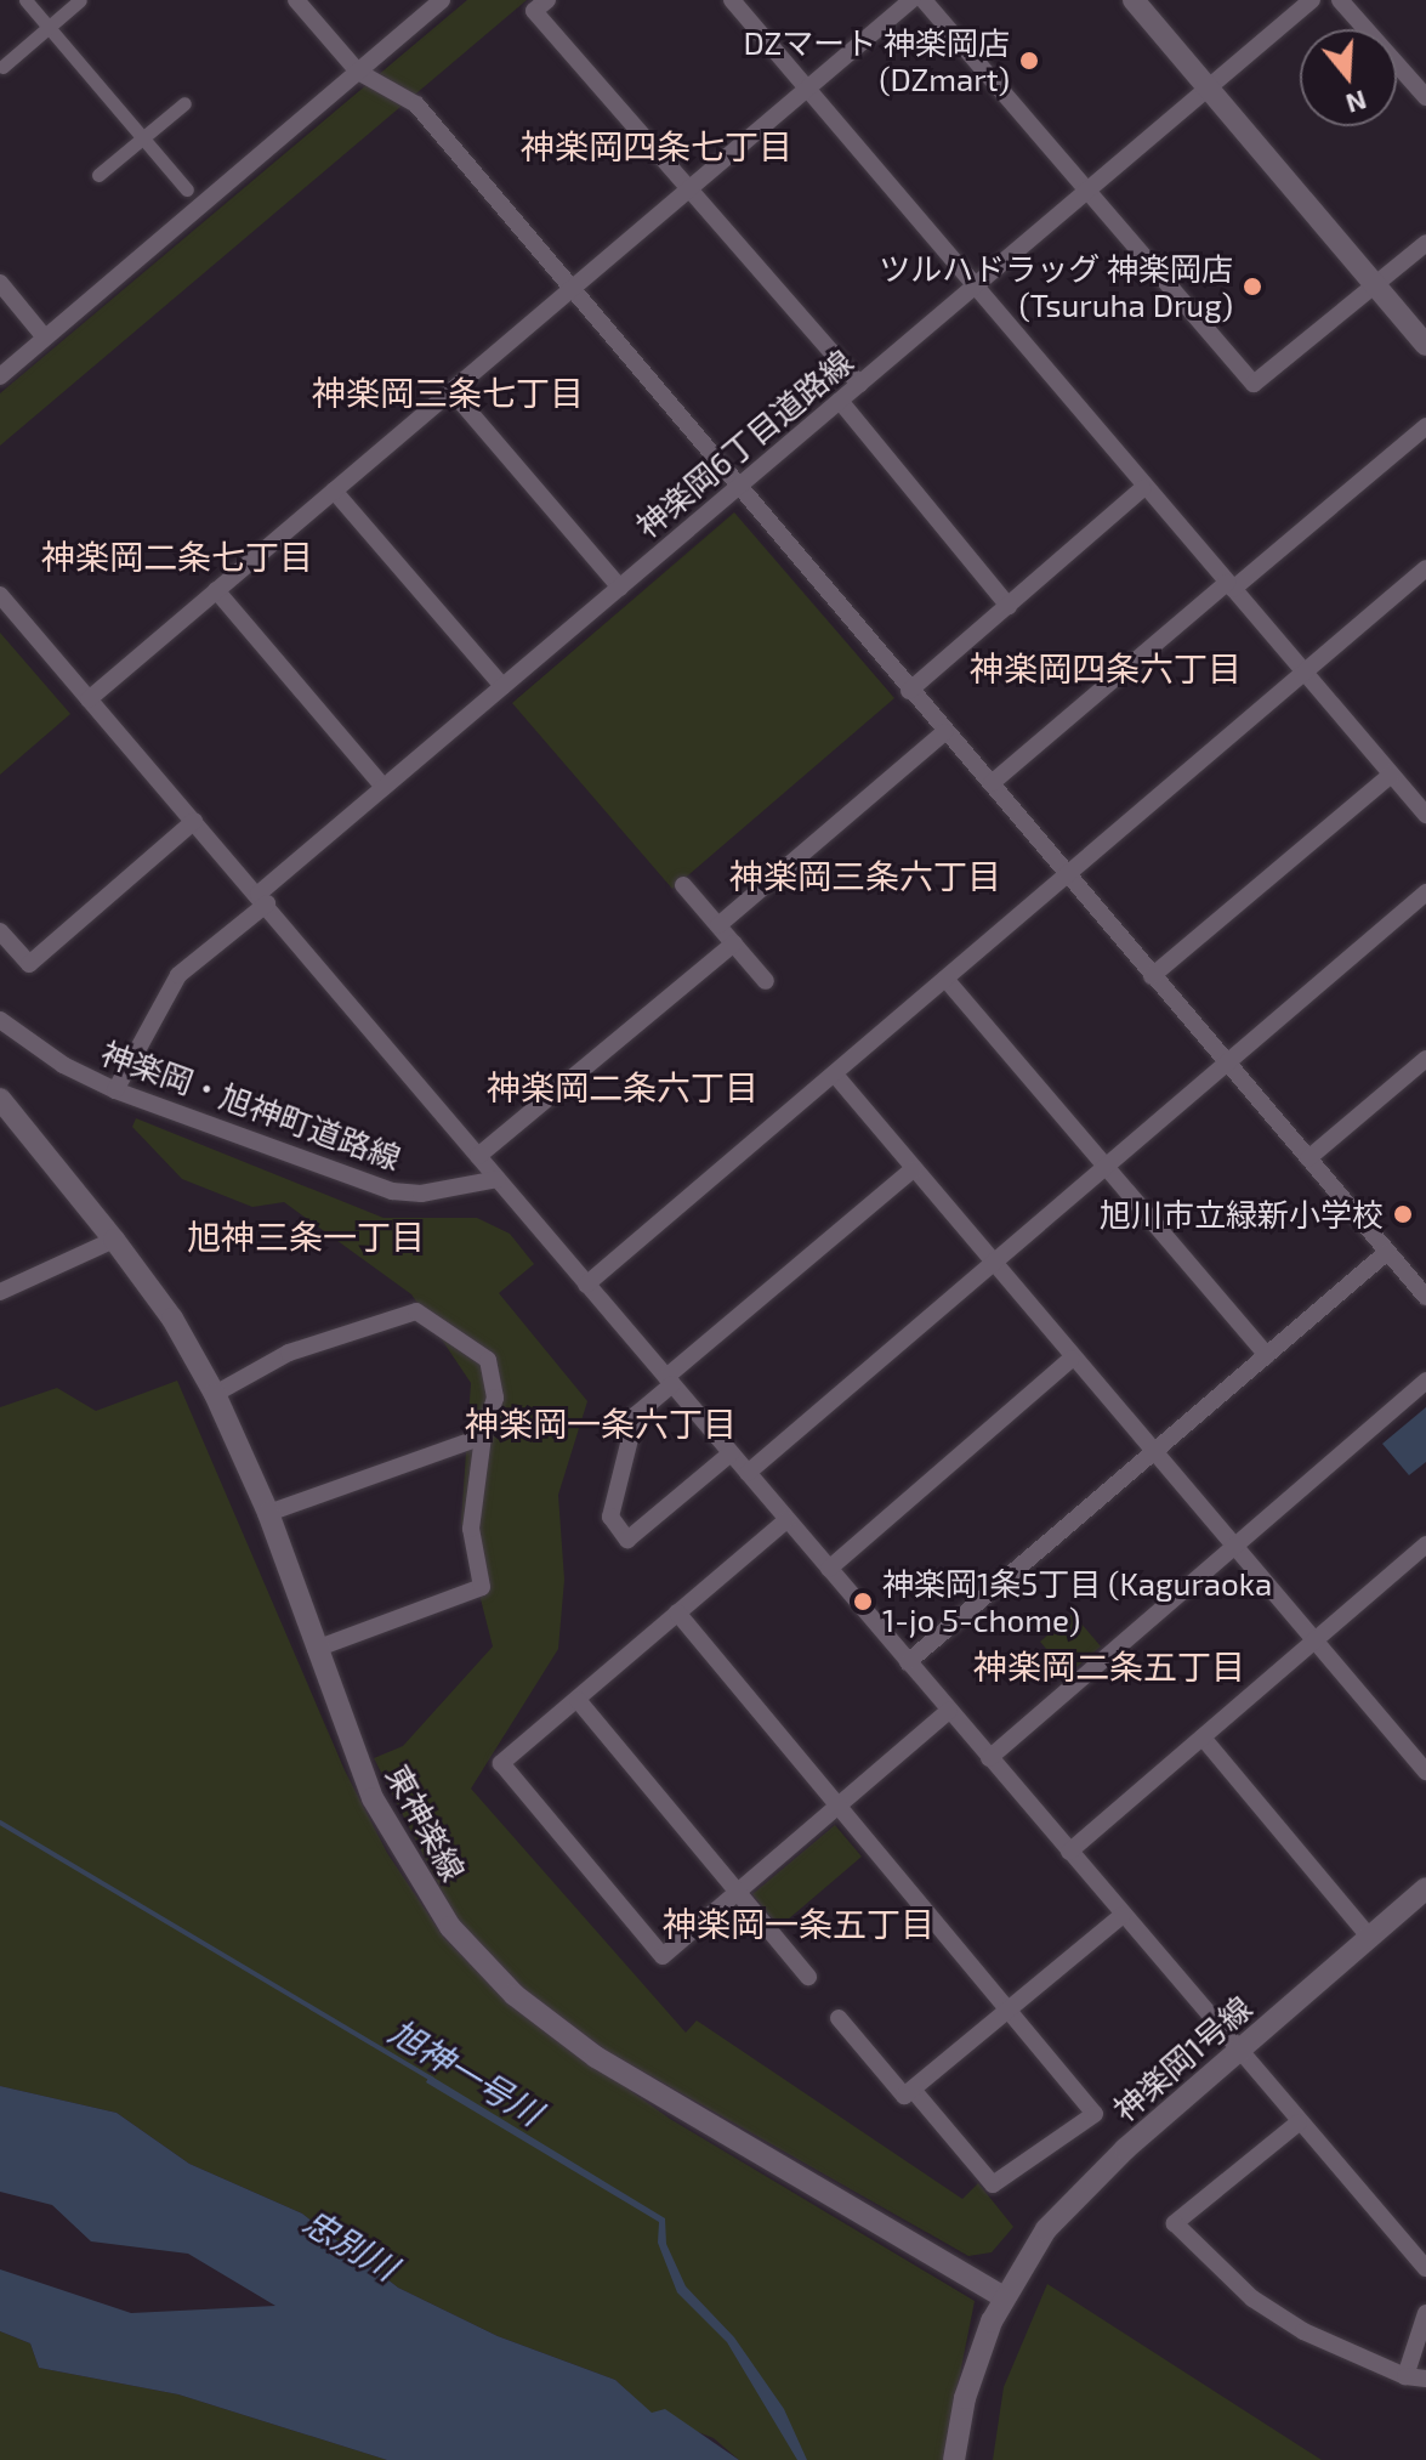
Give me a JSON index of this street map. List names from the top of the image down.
{
  "streets": {
    "street": [
      "神楽岡6丁目道路線",
      "神楽岡・旭神町道路線",
      "東神楽線",
      "神楽岡1号線"
    ]
  },
  "crossings": [
    ["神楽岡6丁目道路線", "神楽岡・旭神町道路線"],
    ["東神楽線", "神楽岡1号線"]
  ],
  "districts": [
    "神楽岡四条七丁目",
    "神楽岡三条七丁目",
    "神楽岡二条七丁目",
    "神楽岡四条六丁目",
    "神楽岡三条六丁目",
    "神楽岡二条六丁目",
    "旭神三条一丁目",
    "神楽岡一条六丁目",
    "神楽岡二条五丁目",
    "神楽岡一条五丁目"
  ],
  "water": ["旭神一号川", "忠別川"],
  "places": [
    "DZマート 神楽岡店 (DZmart)",
    "ツルハドラッグ 神楽岡店 (Tsuruha Drug)",
    "旭川市立緑新小学校",
    "神楽岡1条5丁目 (Kaguraoka 1-jo 5-chome)"
  ],
  "north": "bottom"
}
